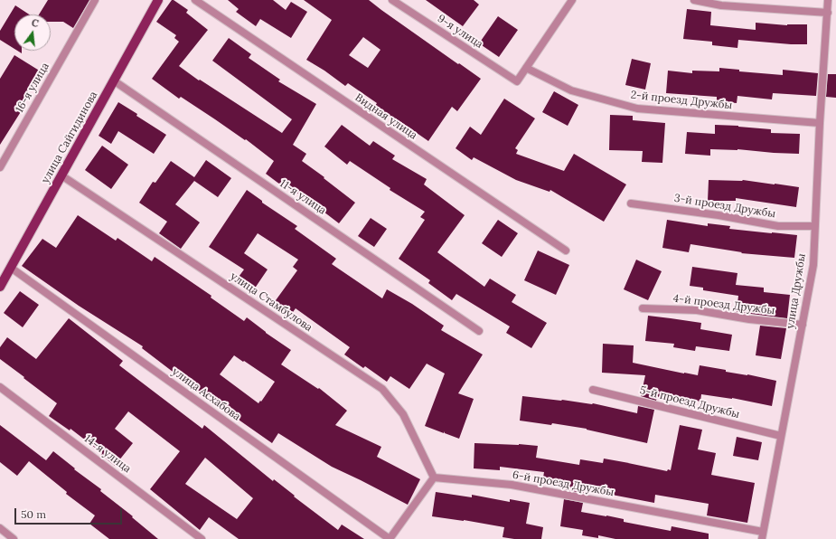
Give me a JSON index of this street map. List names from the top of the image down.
{
  "streets": {
    "main road": ["улица Сайгидинова"],
    "street": [
      "9-я улица",
      "16-я улица",
      "2-й проезд Дружбы",
      "Видная улица",
      "11-я улица",
      "3-й проезд Дружбы",
      "улица Дружбы",
      "улица Стамбулова",
      "4-й проезд Дружбы",
      "улица Асхабова",
      "5-й проезд Дружбы",
      "14-я улица",
      "6-й проезд Дружбы"
    ]
  },
  "crossings": [
    ["9-я улица", "2-й проезд Дружбы"],
    ["2-й проезд Дружбы", "улица Дружбы"],
    ["улица Сайгидинова", "11-я улица"],
    ["улица Сайгидинова", "улица Стамбулова"],
    ["улица Сайгидинова", "улица Асхабова"],
    ["3-й проезд Дружбы", "улица Дружбы"],
    ["улица Дружбы", "4-й проезд Дружбы"],
    ["улица Дружбы", "5-й проезд Дружбы"],
    ["улица Дружбы", "6-й проезд Дружбы"],
    ["улица Стамбулова", "6-й проезд Дружбы"]
  ],
  "scale_bar": "50 m",
  "north": "top"
}
